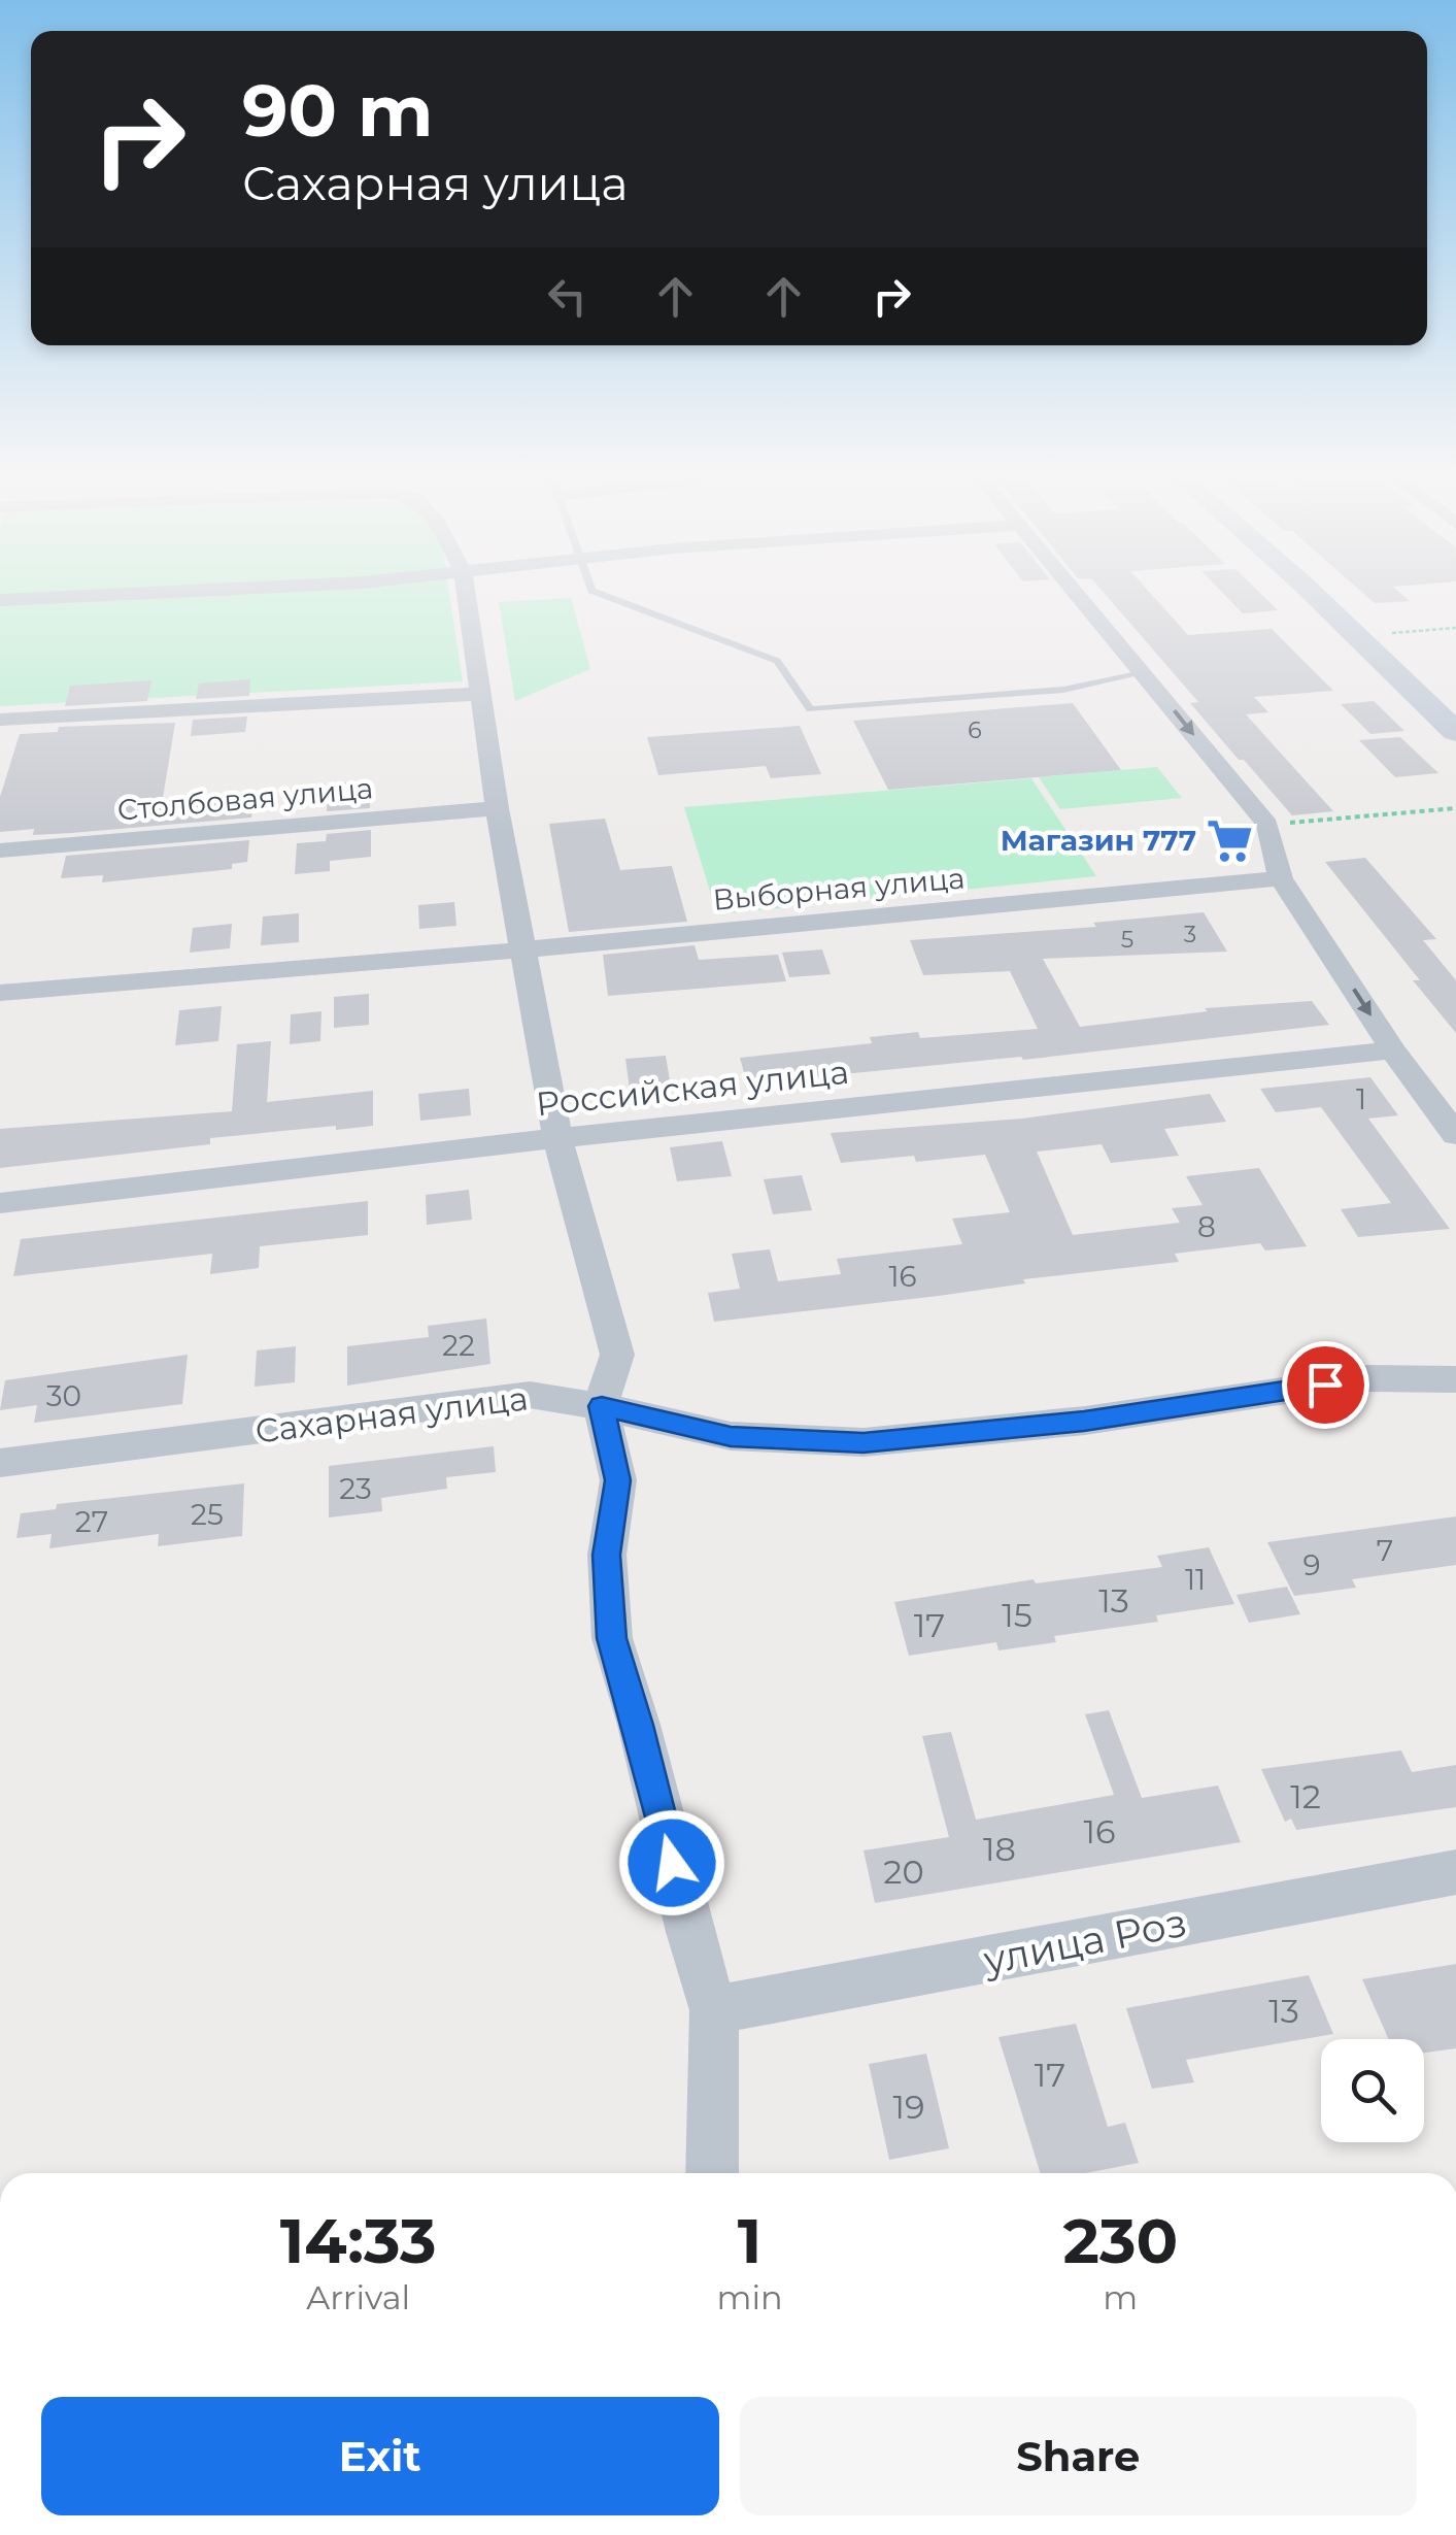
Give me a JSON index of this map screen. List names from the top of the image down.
{
  "streets": {
    "street": [
      "Столбовая улица",
      "Выборная улица",
      "Российская улица",
      "Сахарная улица",
      "улица Роз"
    ]
  },
  "places": {
    "supermarket": ["Магазин 777"]
  },
  "house_numbers": [
    "6",
    "3",
    "5",
    "1",
    "8",
    "16",
    "22",
    "30",
    "23",
    "25",
    "27",
    "7",
    "9",
    "11",
    "13",
    "15",
    "17",
    "12",
    "16",
    "18",
    "20",
    "13",
    "17",
    "19"
  ],
  "page": {
    "turn": ["90 m", "Сахарная улица"],
    "eta": [
      "14:33",
      "Arrival",
      "1",
      "min",
      "230",
      "m"
    ],
    "buttons": ["Exit", "Share"]
  }
}
